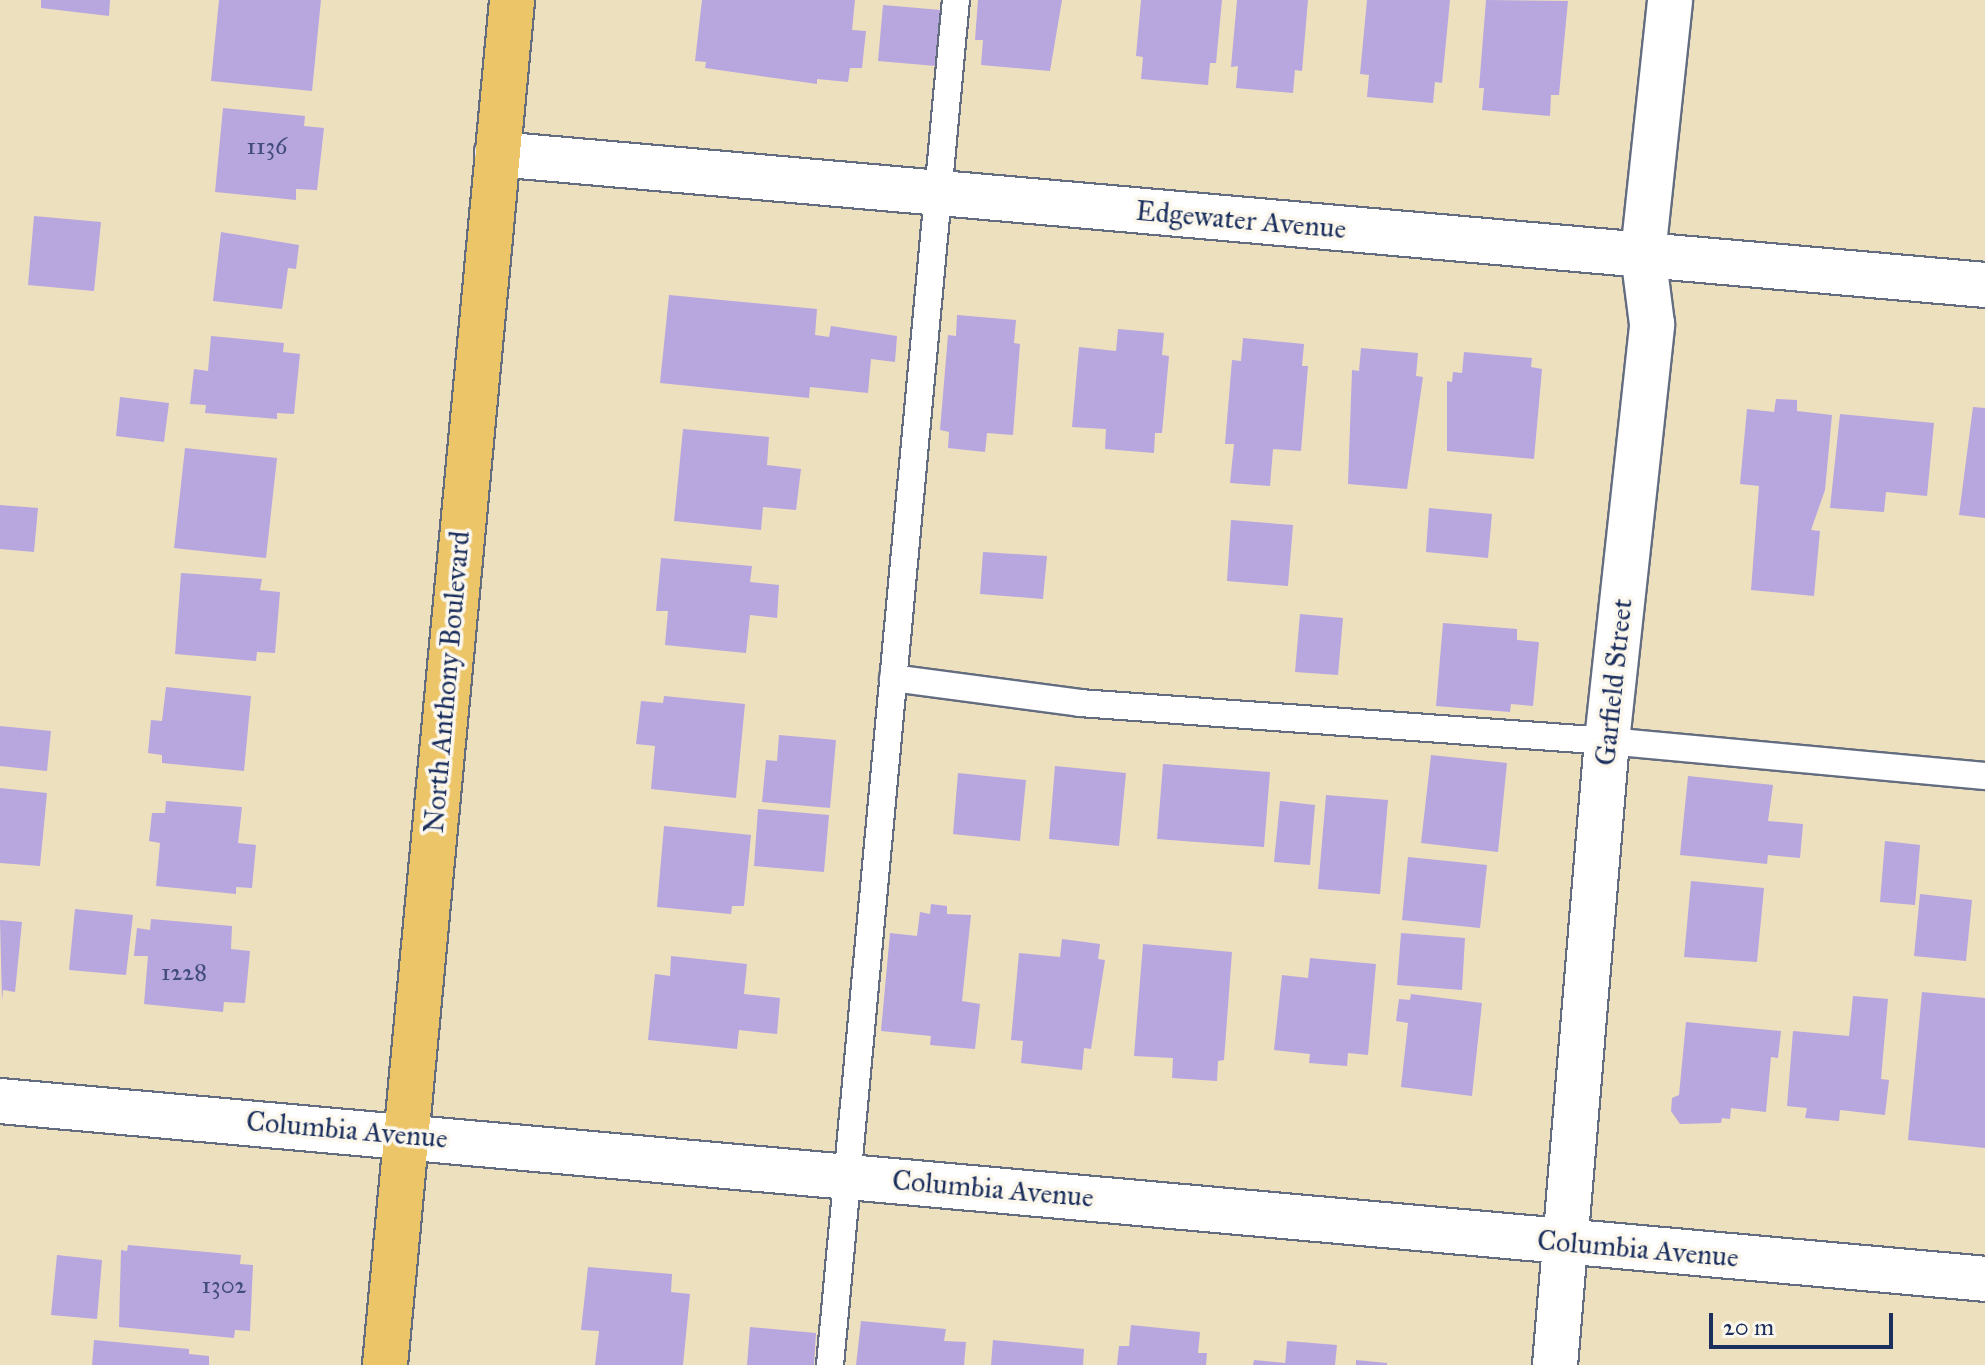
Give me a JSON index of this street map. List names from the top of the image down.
{
  "streets": {
    "main road": ["North Anthony Boulevard"],
    "street": ["Edgewater Avenue", "Garfield Street", "Columbia Avenue"]
  },
  "crossings": [
    ["Edgewater Avenue", "North Anthony Boulevard"],
    ["Edgewater Avenue", "Garfield Street"],
    ["North Anthony Boulevard", "Columbia Avenue"],
    ["Garfield Street", "Columbia Avenue"]
  ],
  "house_numbers": ["1136", "1228", "1302"],
  "scale_bar": "20 m"
}
